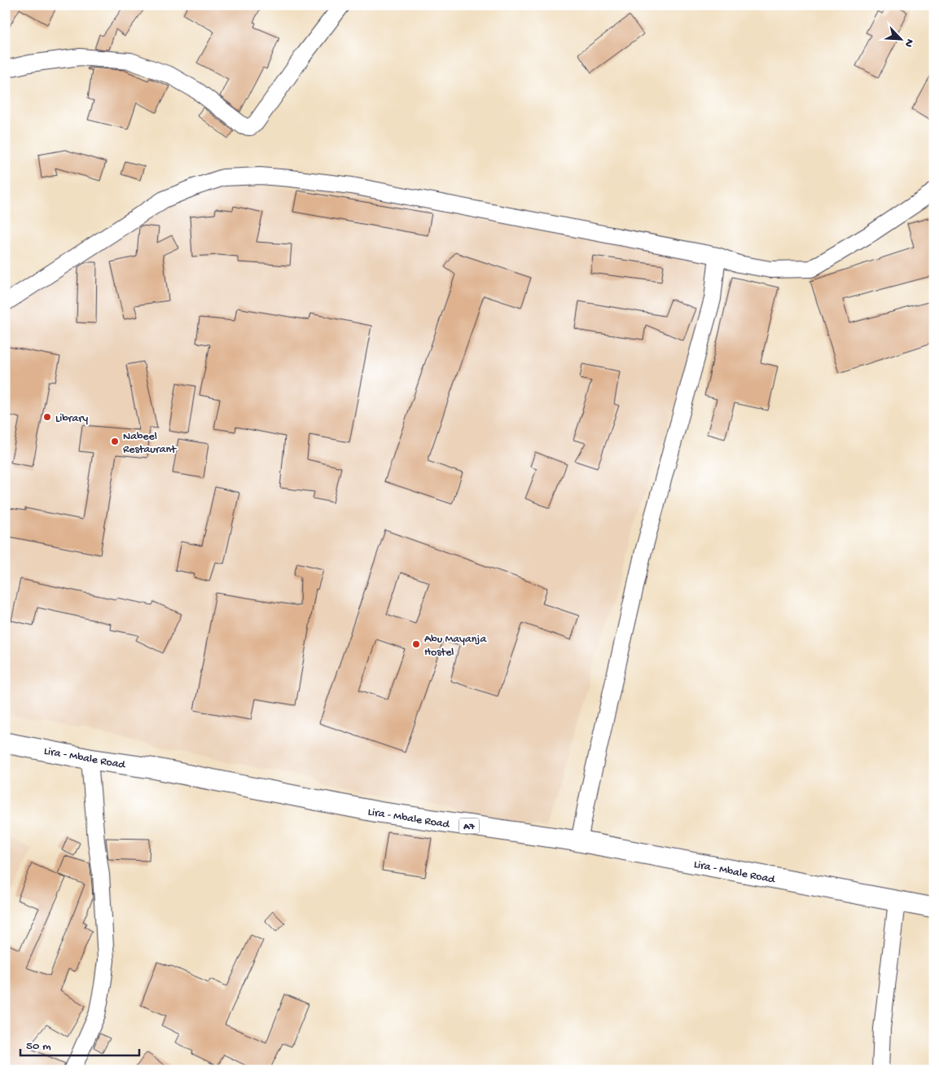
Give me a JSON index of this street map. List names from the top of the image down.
{
  "streets": {
    "main road": ["Lira - Mbale Road", "A7"]
  },
  "places": ["Library", "Nabeel Restaurant", "Abu Mayanja Hostel"],
  "scale_bar": "50 m",
  "north": "bottom right"
}
